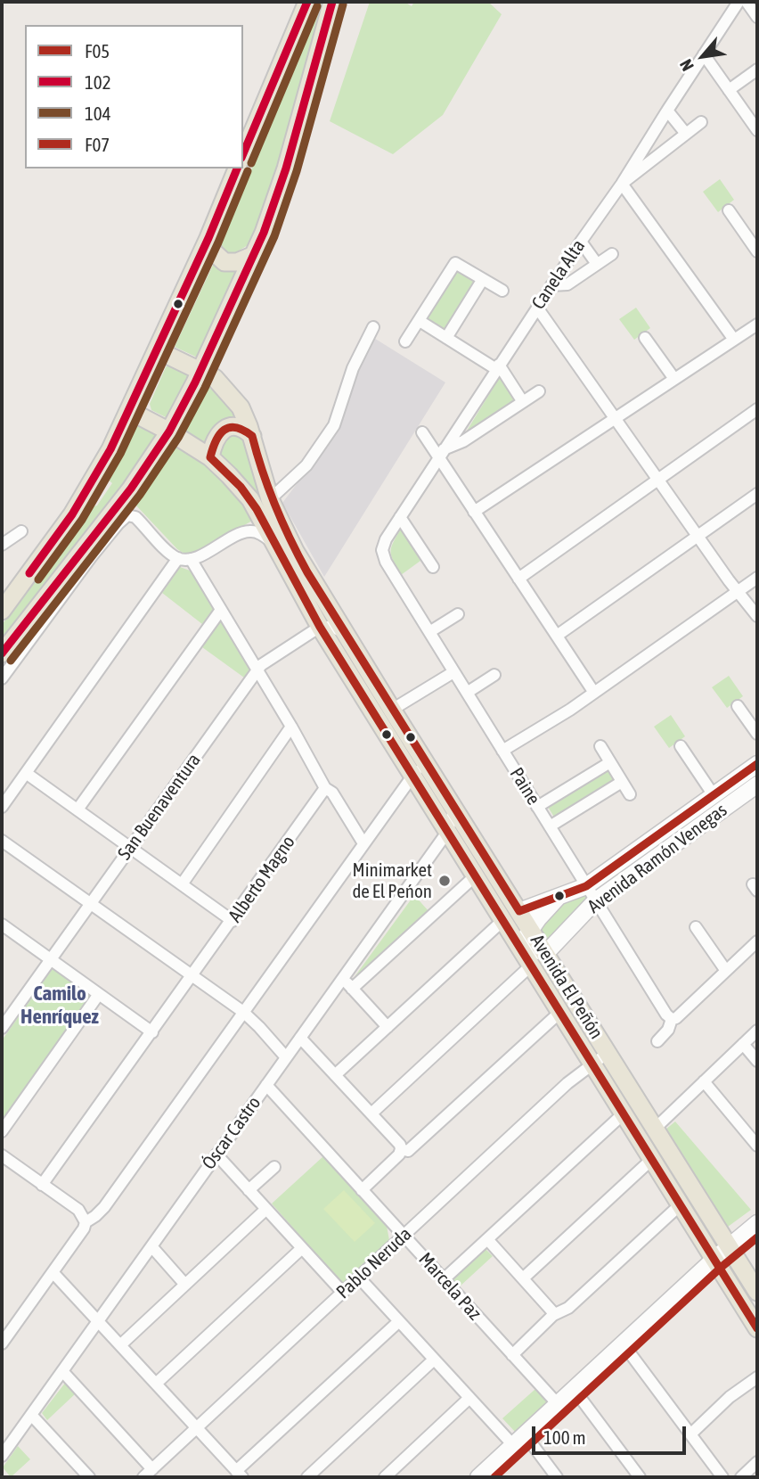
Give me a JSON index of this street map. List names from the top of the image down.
{
  "streets": {
    "main road": ["Avenida El Peñón"],
    "street": [
      "Canela Alta",
      "Paine",
      "San Buenaventura",
      "Avenida Ramón Venegas",
      "Alberto Magno",
      "Óscar Castro",
      "Pablo Neruda",
      "Marcela Paz"
    ]
  },
  "crossings": [
    ["Canela Alta", "Paine"],
    ["Paine", "Avenida Ramón Venegas"],
    ["San Buenaventura", "Avenida El Peñón"],
    ["Avenida Ramón Venegas", "Avenida El Peñón"],
    ["Avenida El Peñón", "Óscar Castro"],
    ["Avenida El Peñón", "Pablo Neruda"],
    ["Óscar Castro", "Marcela Paz"],
    ["Pablo Neruda", "Marcela Paz"]
  ],
  "districts": ["Camilo Henríquez"],
  "places": ["Minimarket de El Peńon"],
  "lines": [
    "transit line 102",
    "transit line 104",
    "transit line F05",
    "transit line F07"
  ],
  "legend": [
    "F05",
    "102",
    "104",
    "F07"
  ],
  "scale_bar": "100 m",
  "north": "bottom left"
}
